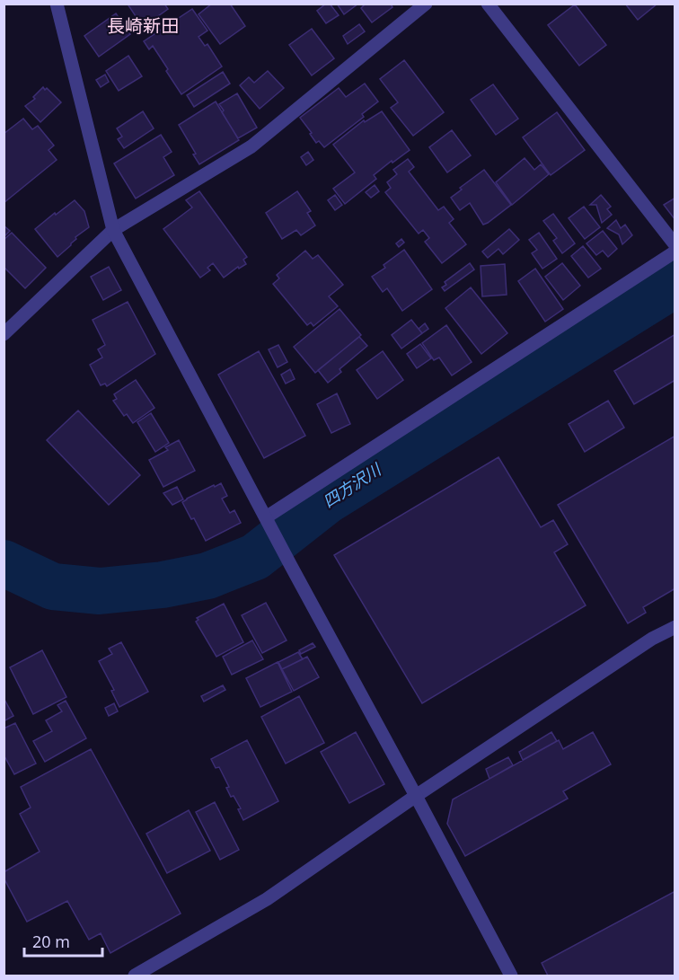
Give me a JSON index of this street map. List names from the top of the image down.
{
  "districts": ["長崎新田"],
  "water": ["四方沢川"],
  "scale_bar": "20 m"
}
